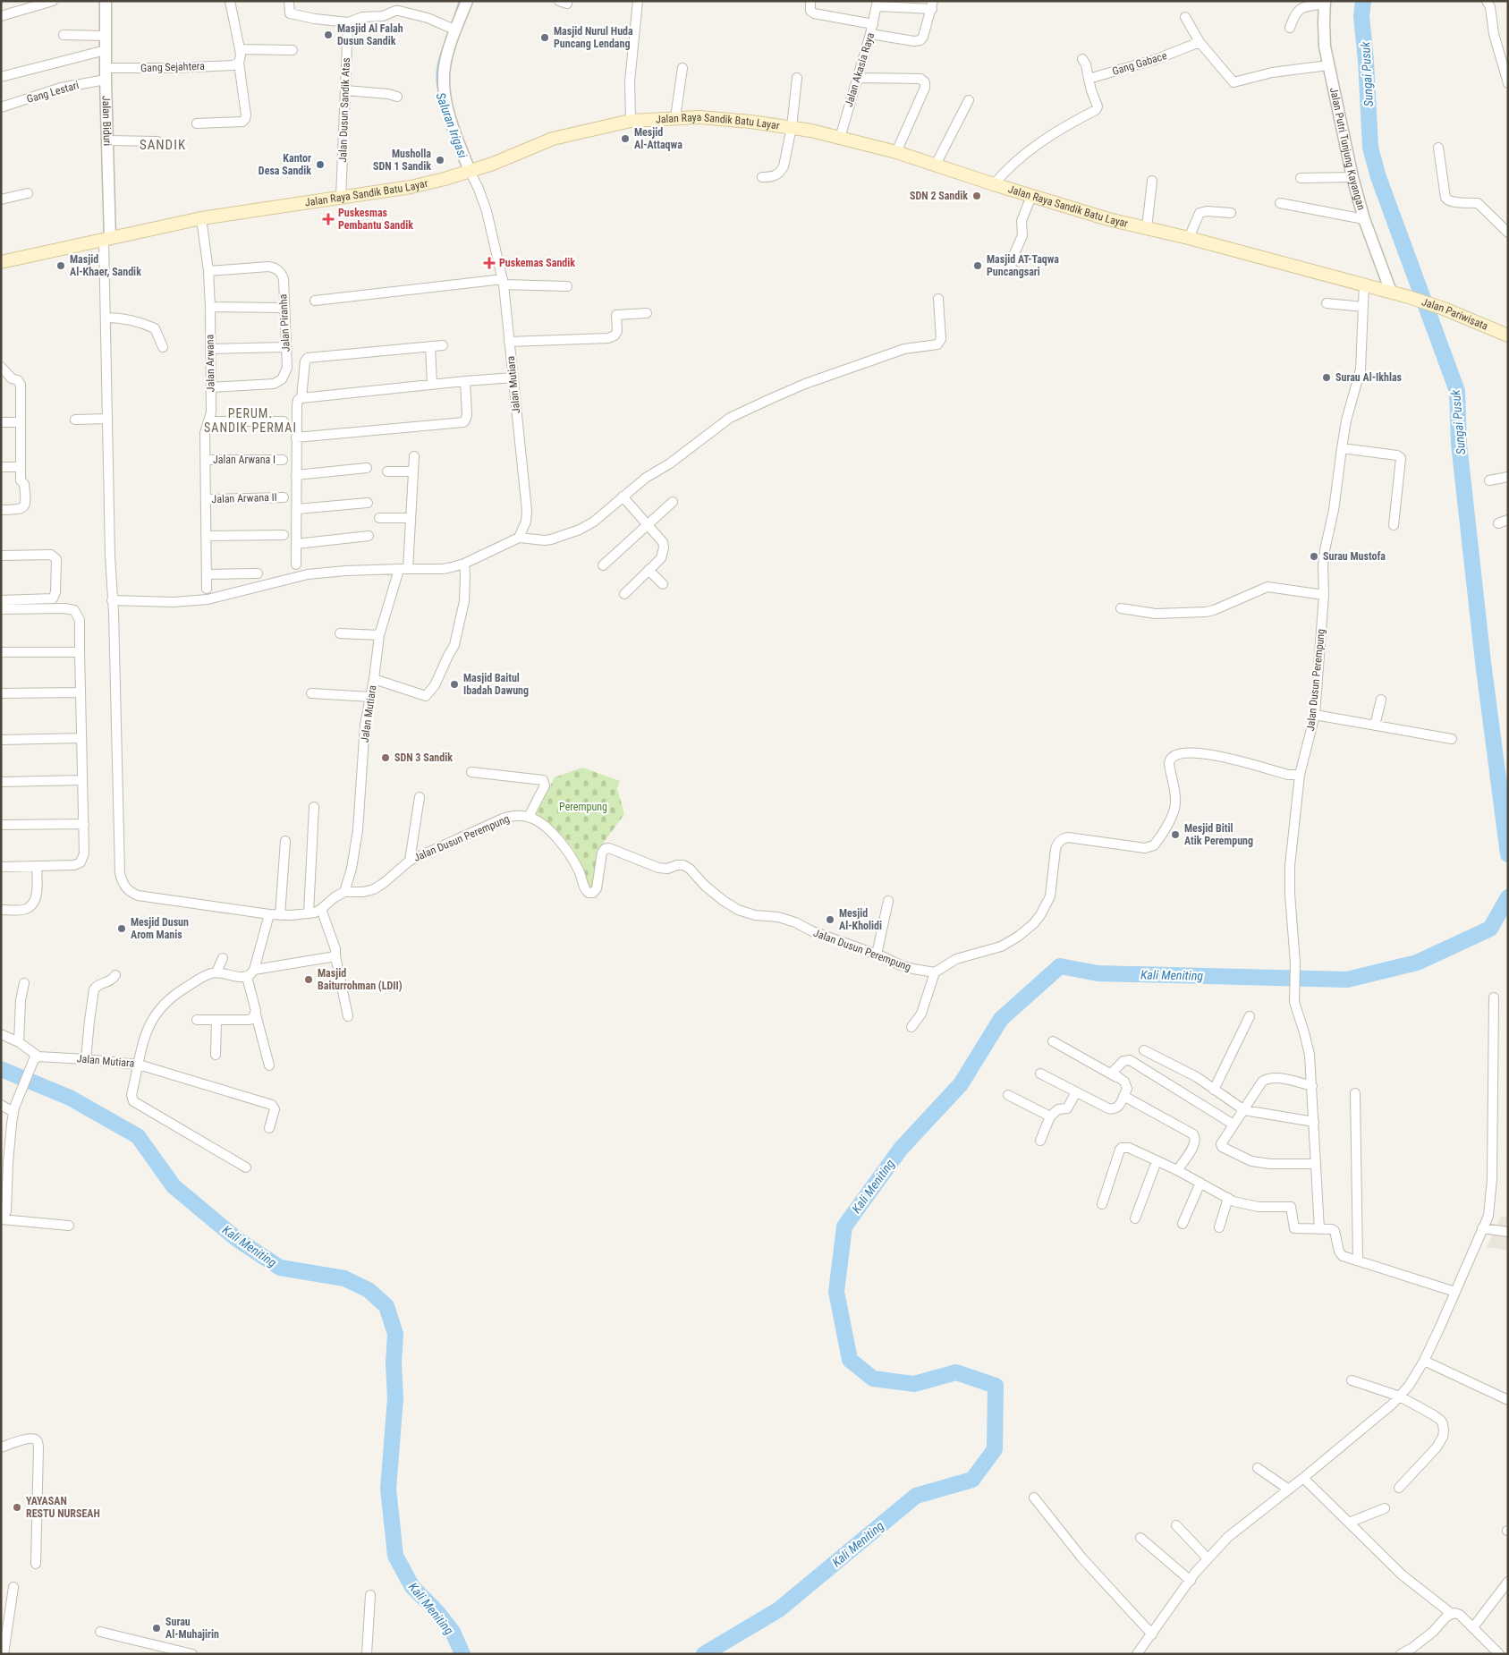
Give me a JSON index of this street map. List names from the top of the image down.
{
  "streets": {
    "main road": ["Jalan Raya Sandik Batu Layar", "Jalan Pariwisata"],
    "street": [
      "Gang Gabace",
      "Gang Sejahtera",
      "Jalan Akasia Raya",
      "Gang Lestari",
      "Jalan Dusun Sandik Atas",
      "Jalan Biduri",
      "Jalan Putri Tunjung Kayangan",
      "Jalan Piranha",
      "Jalan Arwana",
      "Jalan Mutiara",
      "Jalan Arwana I",
      "Jalan Arwana II",
      "Jalan Dusun Perempung"
    ]
  },
  "crossings": [
    ["Gang Sejahtera", "Gang Lestari"],
    ["Gang Sejahtera", "Jalan Biduri"],
    ["Jalan Akasia Raya", "Jalan Raya Sandik Batu Layar"],
    ["Gang Lestari", "Jalan Biduri"],
    ["Jalan Dusun Sandik Atas", "Jalan Raya Sandik Batu Layar"],
    ["Jalan Biduri", "Jalan Raya Sandik Batu Layar"],
    ["Jalan Raya Sandik Batu Layar", "Jalan Putri Tunjung Kayangan"],
    ["Jalan Raya Sandik Batu Layar", "Jalan Pariwisata"],
    ["Jalan Raya Sandik Batu Layar", "Jalan Arwana"],
    ["Jalan Raya Sandik Batu Layar", "Jalan Mutiara"],
    ["Jalan Raya Sandik Batu Layar", "Jalan Dusun Perempung"],
    ["Jalan Putri Tunjung Kayangan", "Jalan Pariwisata"],
    ["Jalan Piranha", "Jalan Arwana"],
    ["Jalan Arwana", "Jalan Arwana I"],
    ["Jalan Arwana", "Jalan Arwana II"],
    ["Jalan Mutiara", "Jalan Dusun Perempung"]
  ],
  "districts": ["SANDIK", "PERUM. SANDIK PERMAI"],
  "water": ["Sungai Pusuk", "Saluran Irigasi", "Kali Meniting"],
  "parks": ["Perempung"],
  "places": {
    "other": [
      "Masjid Al Falah Dusun Sandik",
      "Masjid Nurul Huda Puncang Lendang",
      "Mesjid Al-Attaqwa",
      "Musholla SDN 1 Sandik",
      "Kantor Desa Sandik",
      "SDN 2 Sandik",
      "Masjid Al-Khaer, Sandik",
      "Masjid AT-Taqwa Puncangsari",
      "Surau Al-Ikhlas",
      "Surau Mustofa",
      "Masjid Baitul Ibadah Dawung",
      "SDN 3 Sandik",
      "Mesjid Bitil Atik Perempung",
      "Mesjid Al-Kholidi",
      "Mesjid Dusun Arom Manis",
      "Masjid Baiturrohman (LDII)",
      "YAYASAN RESTU NURSEAH",
      "Surau Al-Muhajirin"
    ],
    "health": ["Puskesmas Pembantu Sandik", "Puskemas Sandik"]
  }
}
